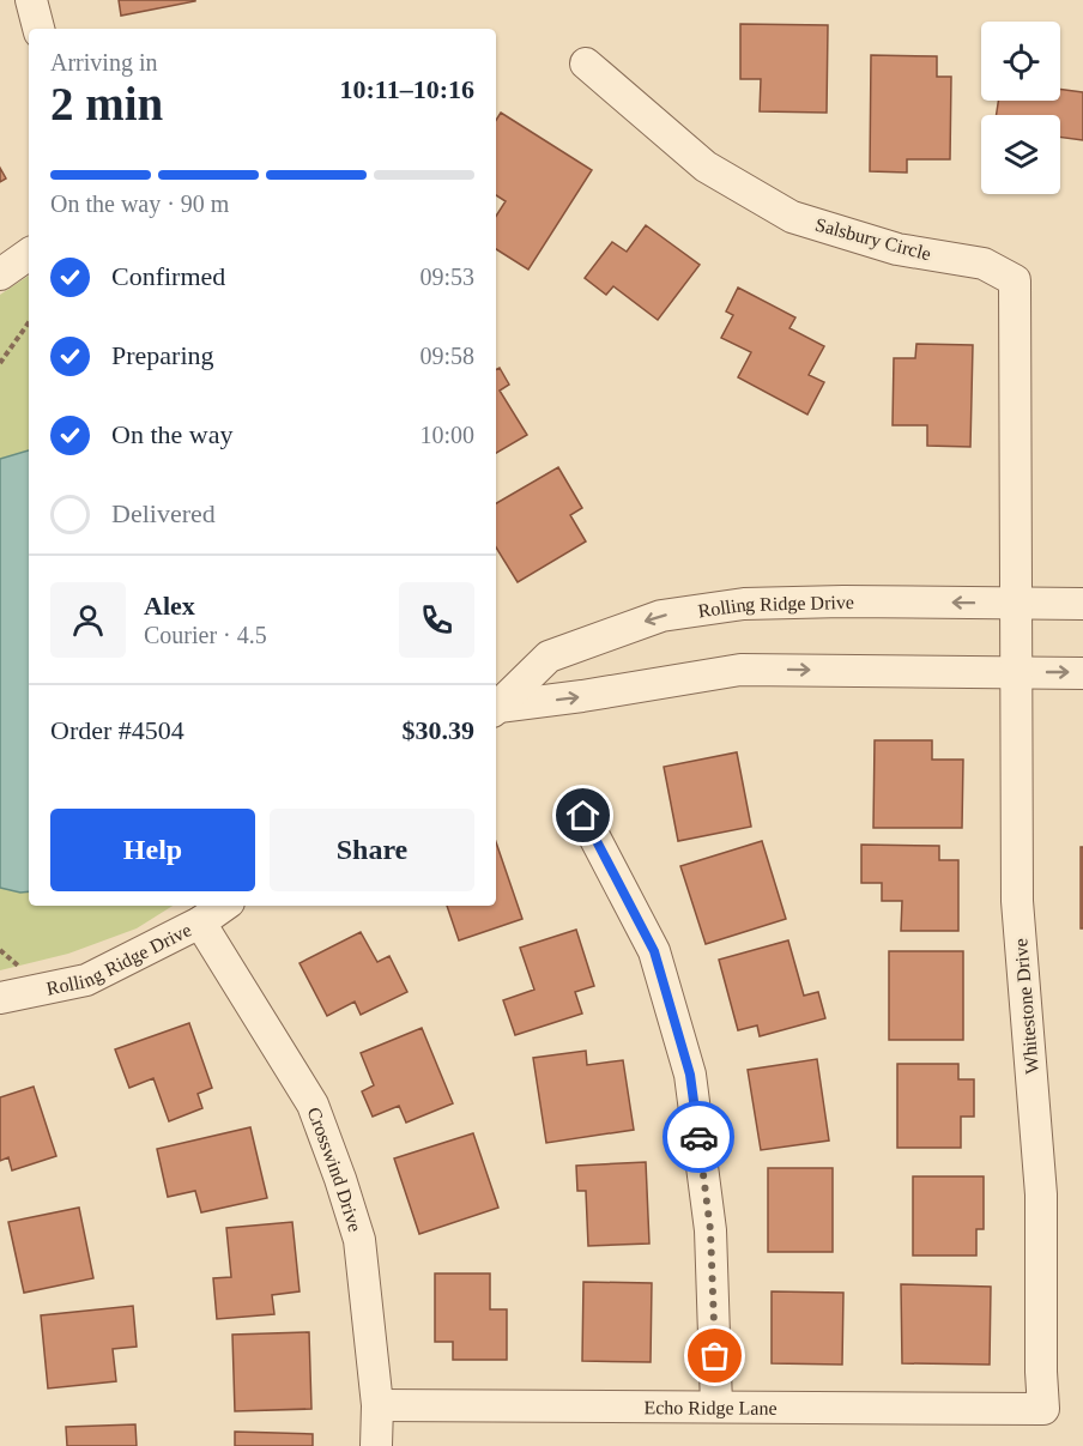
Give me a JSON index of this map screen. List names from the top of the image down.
{
  "streets": {
    "street": [
      "Salsbury Circle",
      "Rolling Ridge Drive",
      "Whitestone Drive",
      "Crosswind Drive",
      "Echo Ridge Lane"
    ]
  },
  "crossings": [
    ["Salsbury Circle", "Rolling Ridge Drive"],
    ["Salsbury Circle", "Whitestone Drive"],
    ["Rolling Ridge Drive", "Whitestone Drive"],
    ["Rolling Ridge Drive", "Crosswind Drive"],
    ["Whitestone Drive", "Echo Ridge Lane"],
    ["Crosswind Drive", "Echo Ridge Lane"]
  ],
  "page": {
    "heading": ["2 min", "Arriving in", "10:11–10:16"],
    "panel": [
      "Alex",
      "Courier · 4.5",
      "Order #4504",
      "$30.39"
    ],
    "bar": "On the way · 90 m",
    "list": [
      ["Confirmed", "09:53"],
      ["Preparing", "09:58"],
      ["On the way", "10:00"],
      "Delivered"
    ],
    "buttons": ["Help", "Share"]
  }
}
